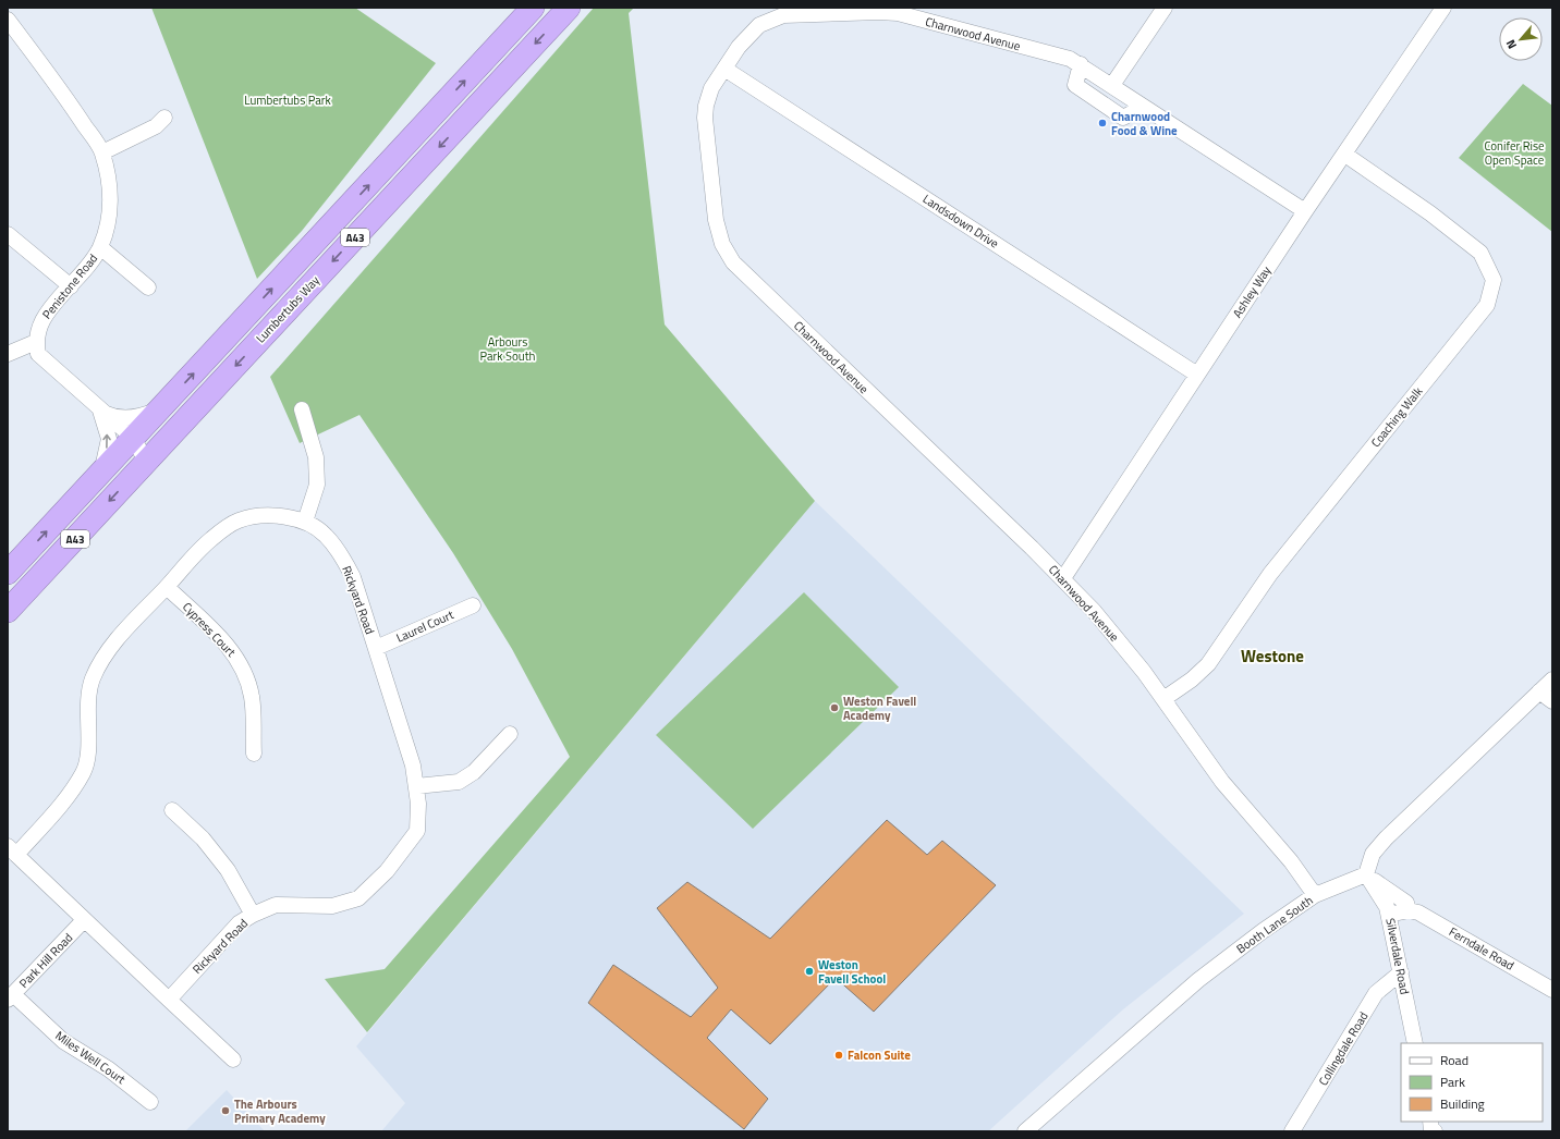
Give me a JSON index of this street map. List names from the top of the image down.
{
  "streets": {
    "highway": ["A43", "Lumbertubs Way"],
    "street": [
      "Charnwood Avenue",
      "Landsdown Drive",
      "Penistone Road",
      "Ashley Way",
      "Coaching Walk",
      "Rickyard Road",
      "Laurel Court",
      "Cypress Court",
      "Booth Lane South",
      "Ferndale Road",
      "Silverdale Road",
      "Park Hill Road",
      "Collingdale Road",
      "Miles Well Court"
    ]
  },
  "crossings": [
    ["Charnwood Avenue", "Landsdown Drive"],
    ["Charnwood Avenue", "Ashley Way"],
    ["Charnwood Avenue", "Coaching Walk"],
    ["Charnwood Avenue", "Booth Lane South"],
    ["Landsdown Drive", "Ashley Way"],
    ["Ashley Way", "Coaching Walk"],
    ["Rickyard Road", "Laurel Court"],
    ["Rickyard Road", "Cypress Court"],
    ["Rickyard Road", "Park Hill Road"],
    ["Booth Lane South", "Ferndale Road"],
    ["Booth Lane South", "Silverdale Road"],
    ["Ferndale Road", "Silverdale Road"],
    ["Silverdale Road", "Collingdale Road"],
    ["Park Hill Road", "Miles Well Court"]
  ],
  "districts": ["Westone"],
  "parks": ["Lumbertubs Park", "Conifer Rise Open Space", "Arbours Park South"],
  "places": [
    "Charnwood Food & Wine",
    "Weston Favell Academy",
    "Weston Favell School",
    "Falcon Suite",
    "The Arbours Primary Academy"
  ],
  "legend": ["Road", "Park", "Building"],
  "north": "bottom left"
}
